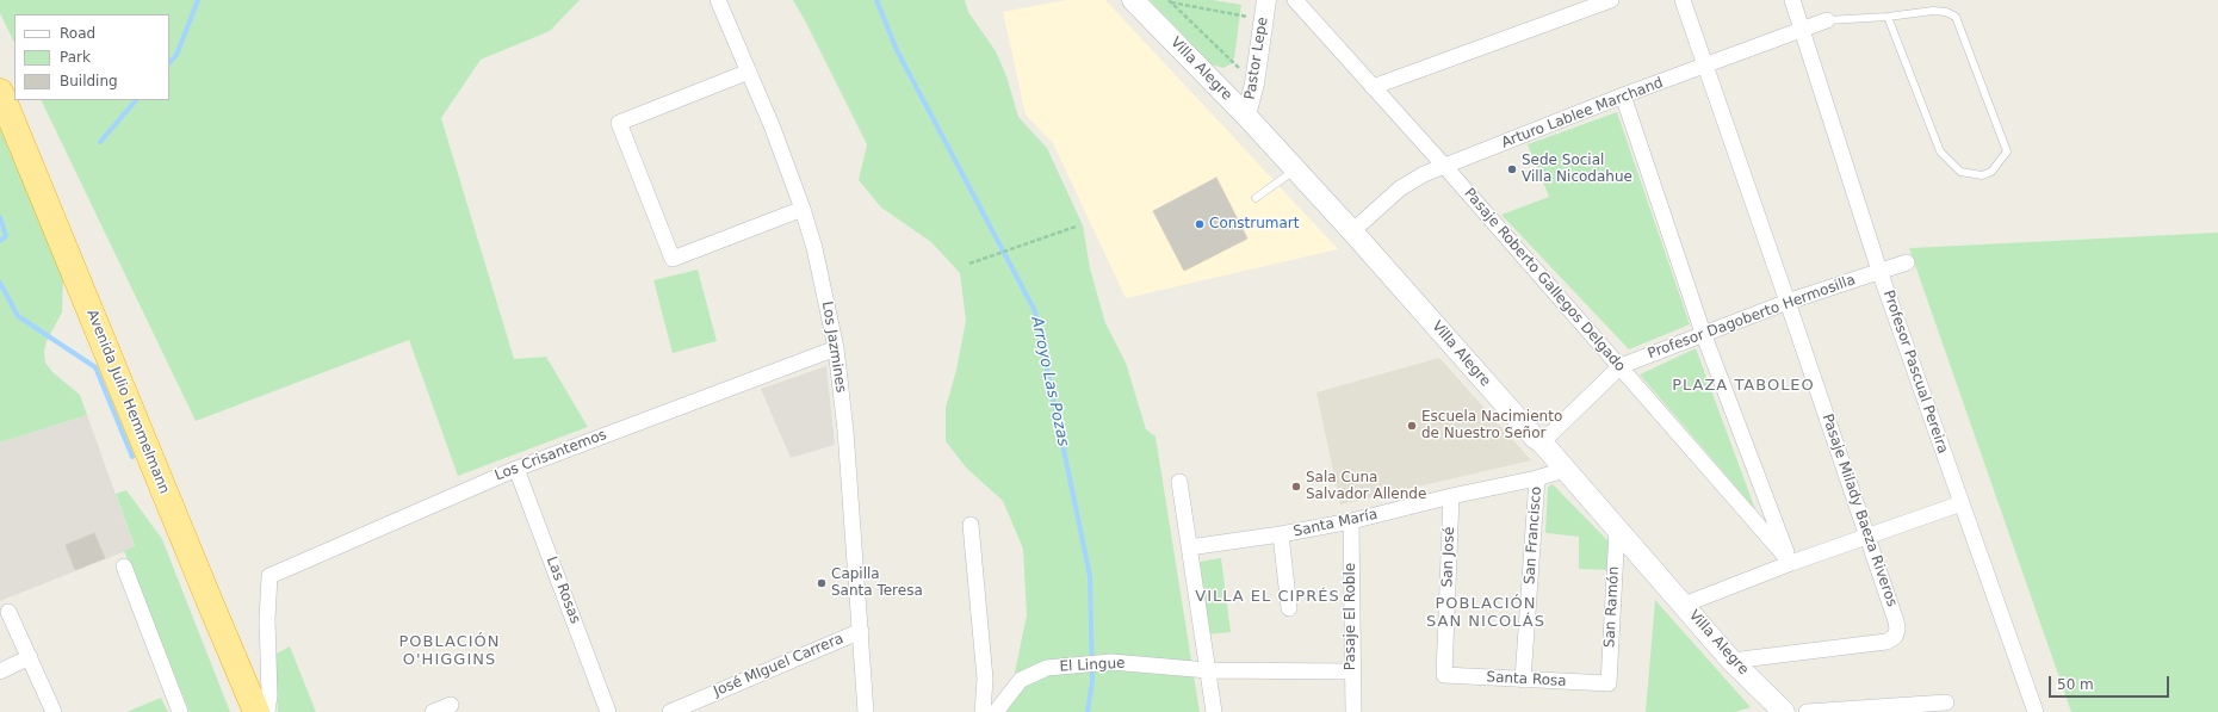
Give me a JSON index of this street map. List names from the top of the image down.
{
  "streets": {
    "highway": ["Avenida Julio Hemmelmann"],
    "main road": ["Villa Alegre"],
    "street": [
      "Pastor Lepe",
      "Arturo Lablee Marchand",
      "Pasaje Roberto Gallegos Delgado",
      "Profesor Dagoberto Hermosilla",
      "Los Jazmines",
      "Profesor Pascual Pereira",
      "Los Crisantemos",
      "Pasaje Milady Baeza Riveros",
      "Santa María",
      "San Francisco",
      "San José",
      "Las Rosas",
      "San Ramón",
      "Pasaje El Roble",
      "José MIguel Carrera",
      "El Lingue",
      "Santa Rosa"
    ]
  },
  "crossings": [
    ["Pastor Lepe", "Villa Alegre"],
    ["Villa Alegre", "Arturo Lablee Marchand"],
    ["Villa Alegre", "Profesor Dagoberto Hermosilla"],
    ["Villa Alegre", "Pasaje Milady Baeza Riveros"],
    ["Villa Alegre", "Santa María"],
    ["Villa Alegre", "San Ramón"],
    ["Arturo Lablee Marchand", "Pasaje Roberto Gallegos Delgado"],
    ["Arturo Lablee Marchand", "Profesor Pascual Pereira"],
    ["Arturo Lablee Marchand", "Pasaje Milady Baeza Riveros"],
    ["Pasaje Roberto Gallegos Delgado", "Profesor Dagoberto Hermosilla"],
    ["Profesor Dagoberto Hermosilla", "Profesor Pascual Pereira"],
    ["Profesor Dagoberto Hermosilla", "Pasaje Milady Baeza Riveros"],
    ["Los Jazmines", "Los Crisantemos"],
    ["Los Jazmines", "José MIguel Carrera"],
    ["Los Crisantemos", "Las Rosas"],
    ["Santa María", "San Francisco"],
    ["Santa María", "San José"],
    ["Santa María", "Pasaje El Roble"],
    ["San Francisco", "Santa Rosa"],
    ["San José", "Santa Rosa"],
    ["San Ramón", "Santa Rosa"],
    ["Pasaje El Roble", "El Lingue"]
  ],
  "districts": [
    "PLAZA TABOLEO",
    "VILLA EL CIPRÉS",
    "POBLACIÓN SAN NICOLÁS",
    "POBLACIÓN O'HIGGINS"
  ],
  "water": ["Arroyo Las Pozas"],
  "places": [
    "Sede Social Villa Nicodahue",
    "Construmart",
    "Escuela Nacimiento de Nuestro Señor",
    "Sala Cuna Salvador Allende",
    "Capilla Santa Teresa"
  ],
  "legend": ["Road", "Park", "Building"],
  "scale_bar": "50 m"
}
